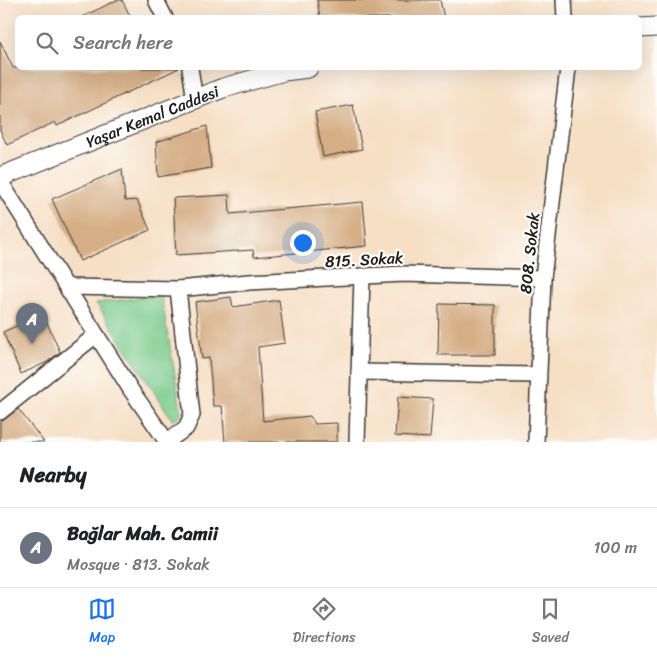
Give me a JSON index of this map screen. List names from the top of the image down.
{
  "streets": {
    "street": ["Yaşar Kemal Caddesi", "808. Sokak", "815. Sokak"]
  },
  "crossings": [
    ["808. Sokak", "815. Sokak"]
  ],
  "page": {
    "search": "Search here",
    "pins": "A",
    "heading": "Nearby",
    "list": [
      {
        "mark": "A",
        "name": "Bağlar Mah. Camii",
        "note": "Mosque · 813. Sokak",
        "value": "100 m"
      }
    ],
    "nav": ["Map", "Directions", "Saved"]
  }
}
